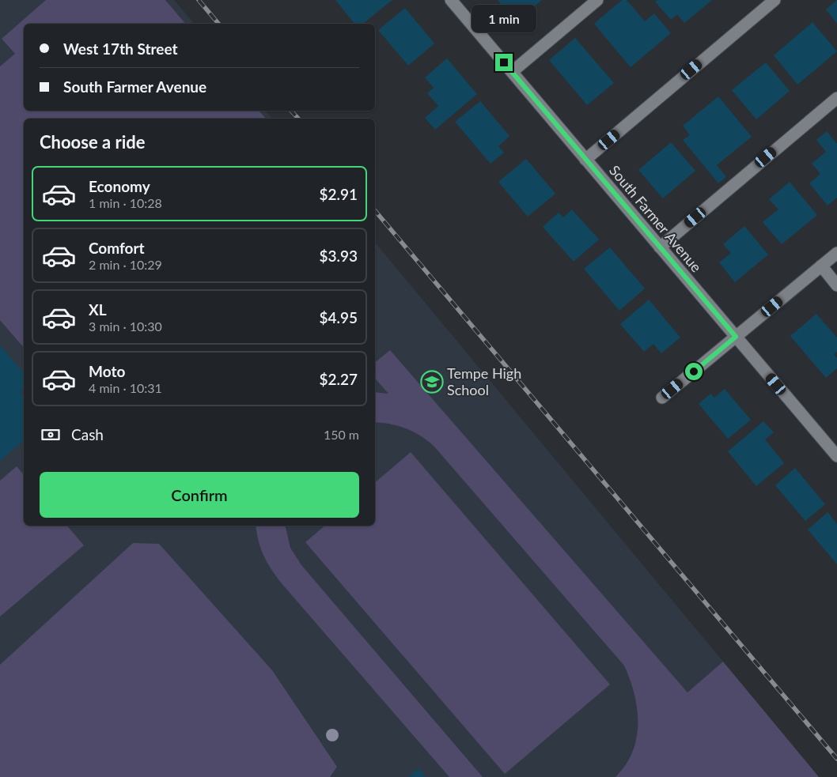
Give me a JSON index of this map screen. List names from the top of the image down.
{
  "streets": {
    "street": ["South Farmer Avenue"]
  },
  "places": {
    "school or university": ["Tempe High School"]
  },
  "page": {
    "bubble": "1 min",
    "banner": ["West 17th Street", "South Farmer Avenue"],
    "heading": "Choose a ride",
    "list": [
      {
        "name": "Economy",
        "note": "1 min · 10:28",
        "value": "$2.91"
      },
      {
        "name": "Comfort",
        "note": "2 min · 10:29",
        "value": "$3.93"
      },
      {
        "name": "XL",
        "note": "3 min · 10:30",
        "value": "$4.95"
      },
      {
        "name": "Moto",
        "note": "4 min · 10:31",
        "value": "$2.27"
      }
    ],
    "pay": ["Cash", "150 m"],
    "buttons": "Confirm"
  }
}
